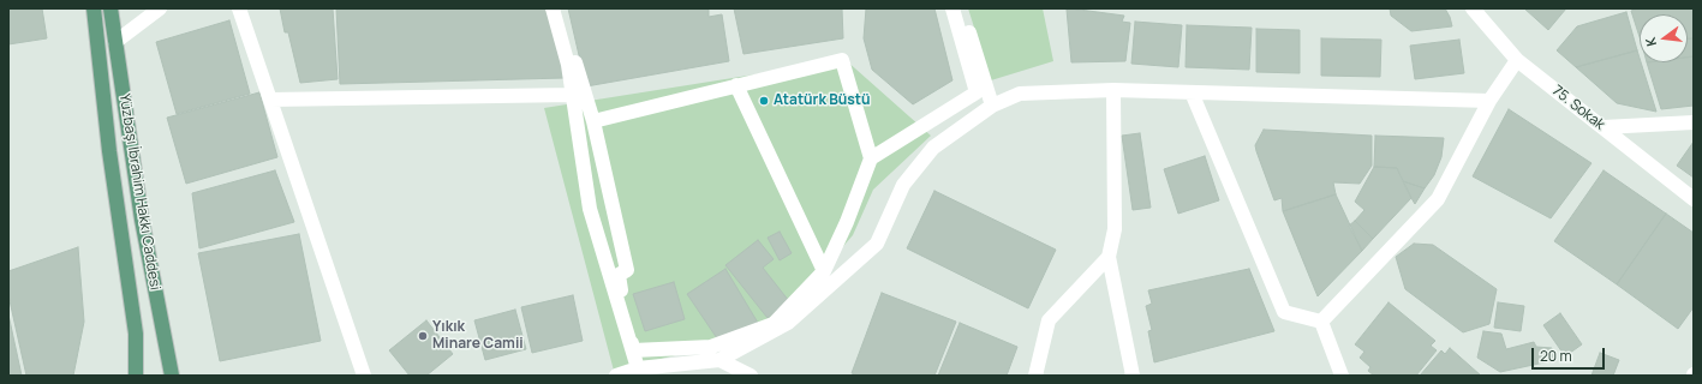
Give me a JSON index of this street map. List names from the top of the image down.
{
  "streets": {
    "main road": ["Yüzbaşı İbrahim Hakkı Caddesi"],
    "street": ["75. Sokak"]
  },
  "places": ["Atatürk Büstü", "Yıkık Minare Camii"],
  "scale_bar": "20 m",
  "north": "left"
}
